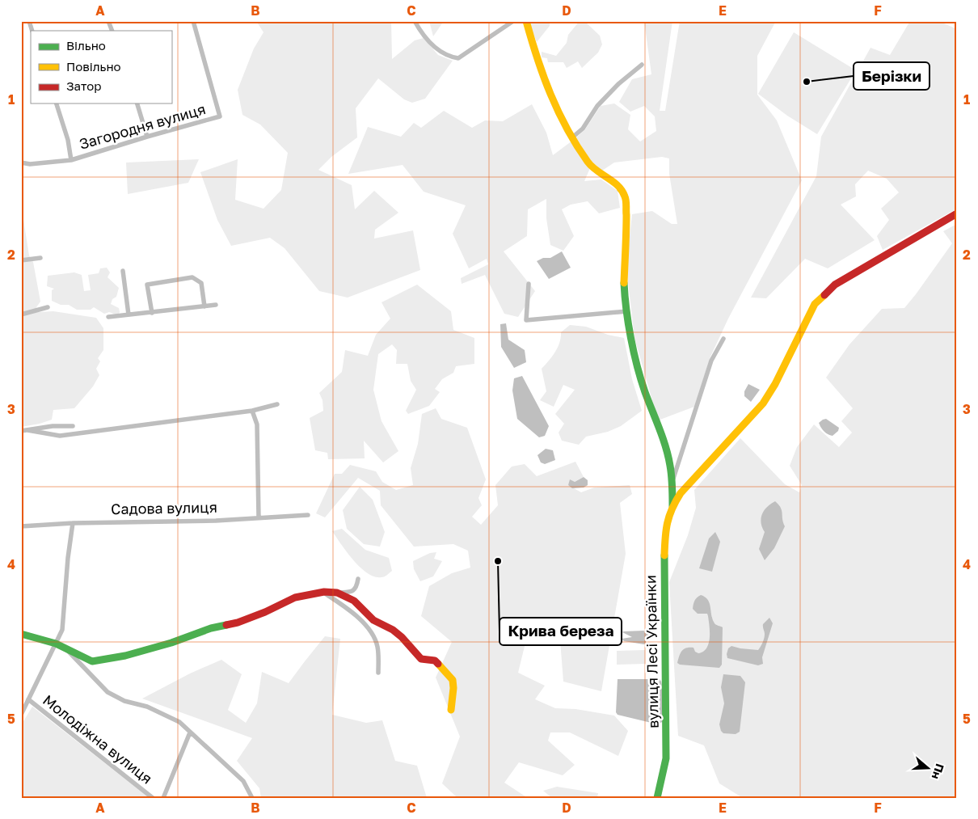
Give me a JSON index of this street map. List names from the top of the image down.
{
  "streets": {
    "street": [
      "Загородня вулиця",
      "Садова вулиця",
      "вулиця Лесі Українки",
      "Молодіжна вулиця"
    ]
  },
  "places": ["Берізки", "Крива береза"],
  "legend": ["Вільно", "Повільно", "Затор"],
  "north": "right",
  "grid": {
    "columns": [
      "A",
      "B",
      "C",
      "D",
      "E",
      "F"
    ],
    "rows": [
      "1",
      "2",
      "3",
      "4",
      "5"
    ]
  }
}
